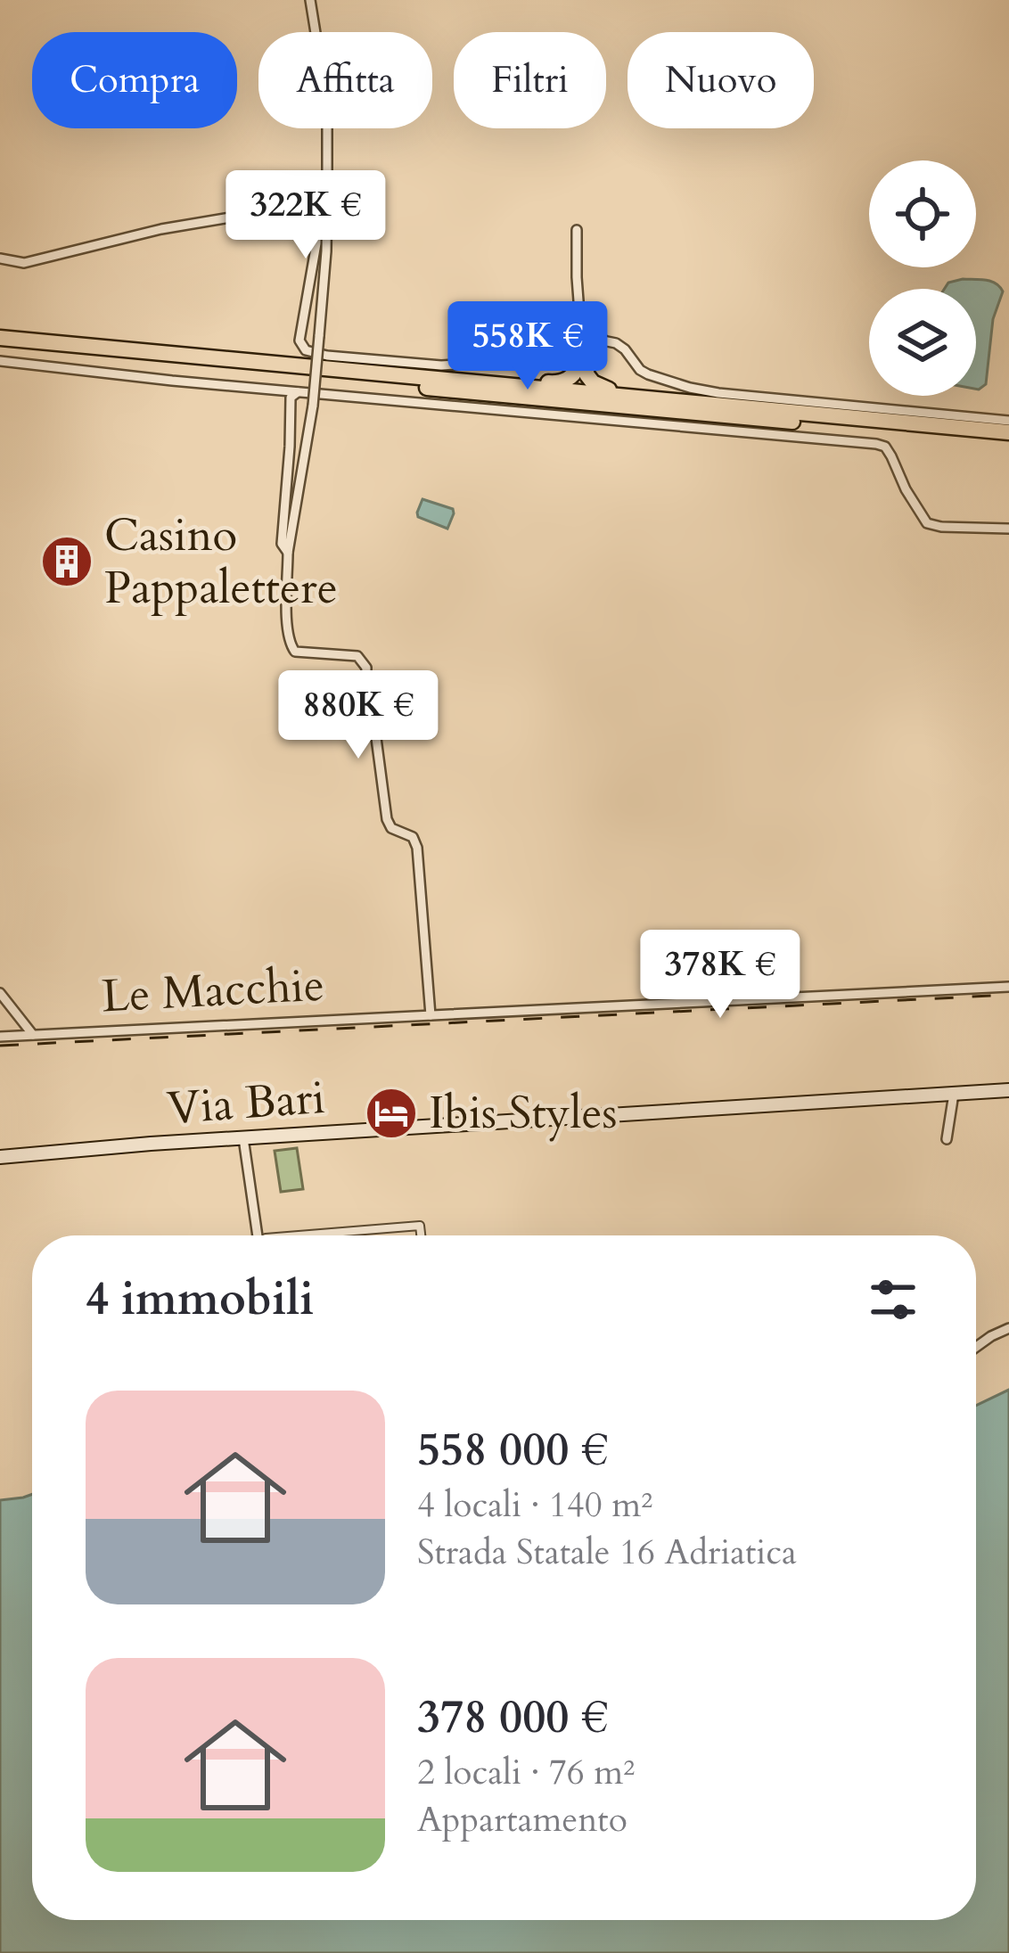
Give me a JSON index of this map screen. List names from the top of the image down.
{
  "streets": {
    "main road": ["Via Bari"],
    "street": ["Le Macchie"]
  },
  "places": {
    "building": ["Casino Pappalettere"],
    "hotel": ["Ibis Styles"]
  },
  "page": {
    "chip": [
      "Compra",
      "Affitta",
      "Filtri",
      "Nuovo"
    ],
    "price": [
      "322K €",
      "558K €",
      "880K €",
      "378K €"
    ],
    "heading": "4 immobili",
    "list": [
      {
        "name": "558 000 €",
        "note": "4 locali · 140 m² · Strada Statale 16 Adriatica"
      },
      {
        "name": "378 000 €",
        "note": "2 locali · 76 m² · Appartamento"
      }
    ]
  }
}
